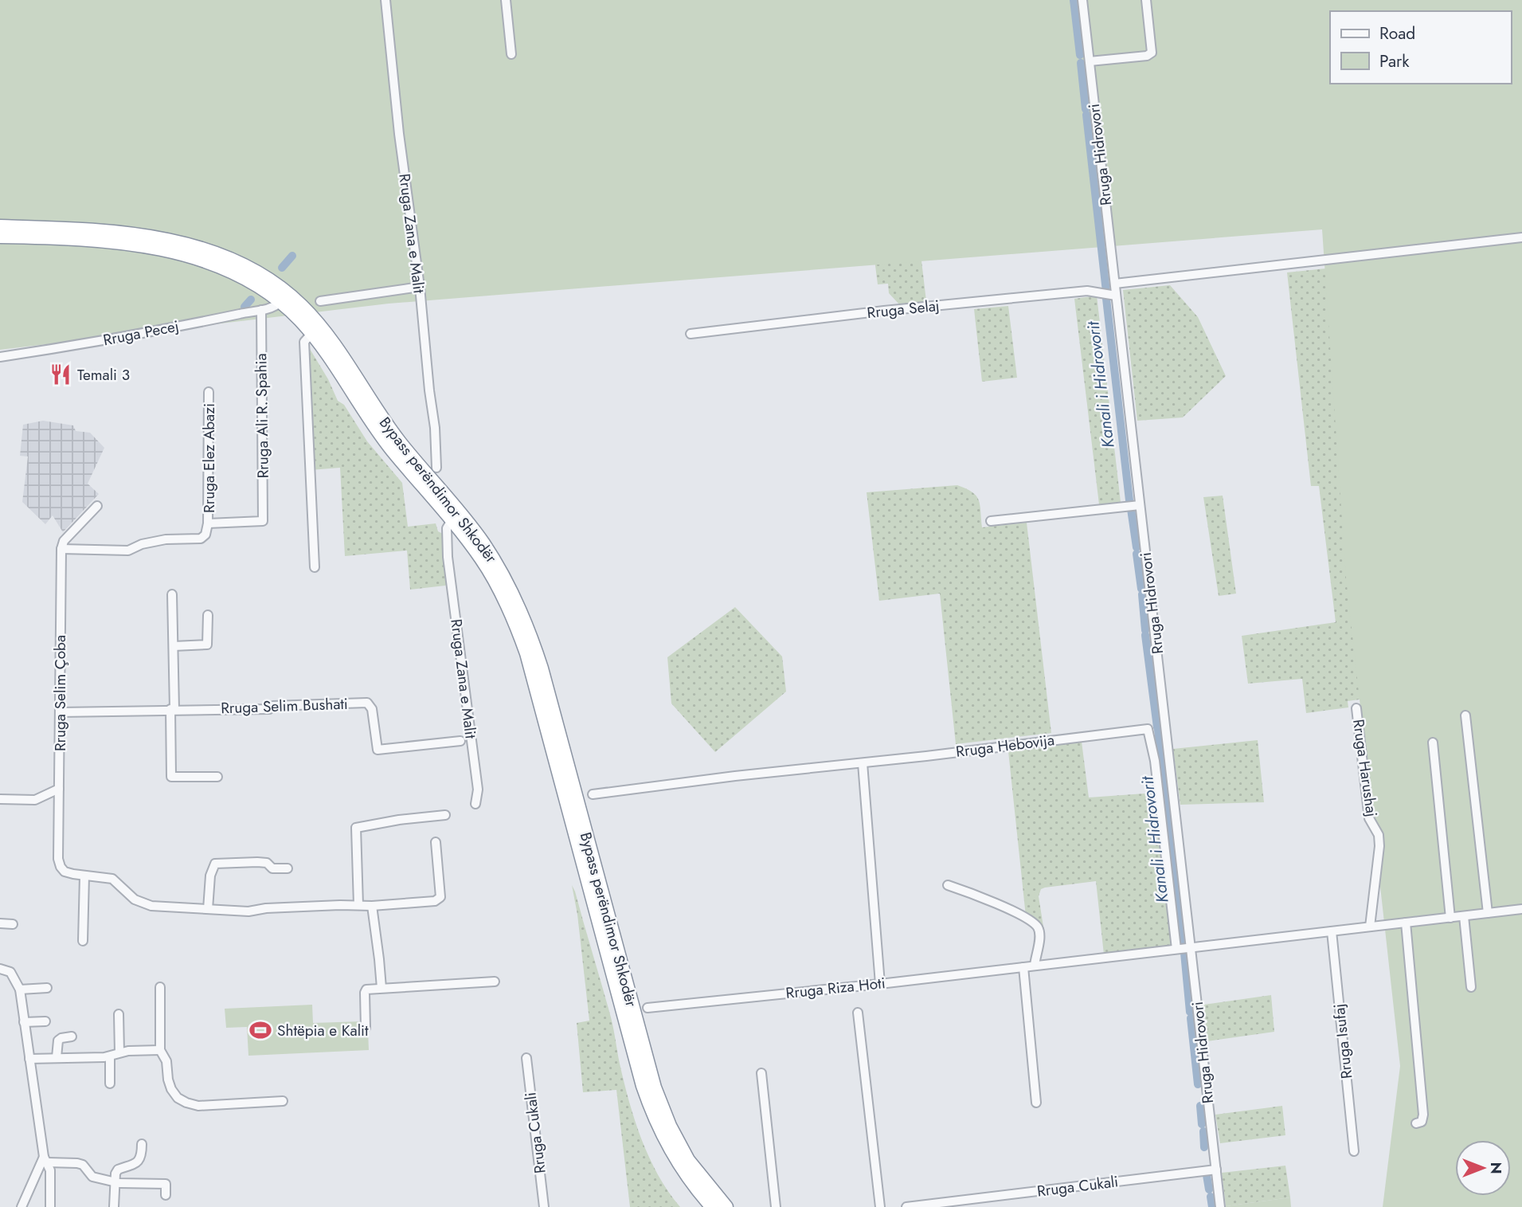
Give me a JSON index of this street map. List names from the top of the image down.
{
  "streets": {
    "highway": ["Bypass perëndimor Shkodër"],
    "street": [
      "Rruga Hidrovori",
      "Rruga Zana e Malit",
      "Rruga Selaj",
      "Rruga Pecej",
      "Rruga Ali R. Spahia",
      "Rruga Elez Abazi",
      "Rruga Selim Çoba",
      "Rruga Selim Bushati",
      "Rruga Hebovija",
      "Rruga Harushaj",
      "Rruga Riza Hoti",
      "Rruga Isufaj",
      "Rruga Cukali"
    ]
  },
  "crossings": [
    ["Rruga Hidrovori", "Rruga Selaj"],
    ["Rruga Hidrovori", "Rruga Riza Hoti"],
    ["Rruga Hidrovori", "Rruga Cukali"],
    ["Rruga Zana e Malit", "Bypass perëndimor Shkodër"],
    ["Rruga Pecej", "Rruga Ali R. Spahia"],
    ["Rruga Pecej", "Bypass perëndimor Shkodër"],
    ["Rruga Ali R. Spahia", "Rruga Elez Abazi"],
    ["Rruga Elez Abazi", "Rruga Selim Çoba"],
    ["Rruga Selim Çoba", "Rruga Selim Bushati"],
    ["Rruga Hebovija", "Rruga Riza Hoti"]
  ],
  "water": ["Kanali i Hidrovorit"],
  "places": {
    "restaurant": ["Temali 3"],
    "sports": ["Shtëpia e Kalit"]
  },
  "legend": ["Road", "Park"],
  "north": "right"
}
